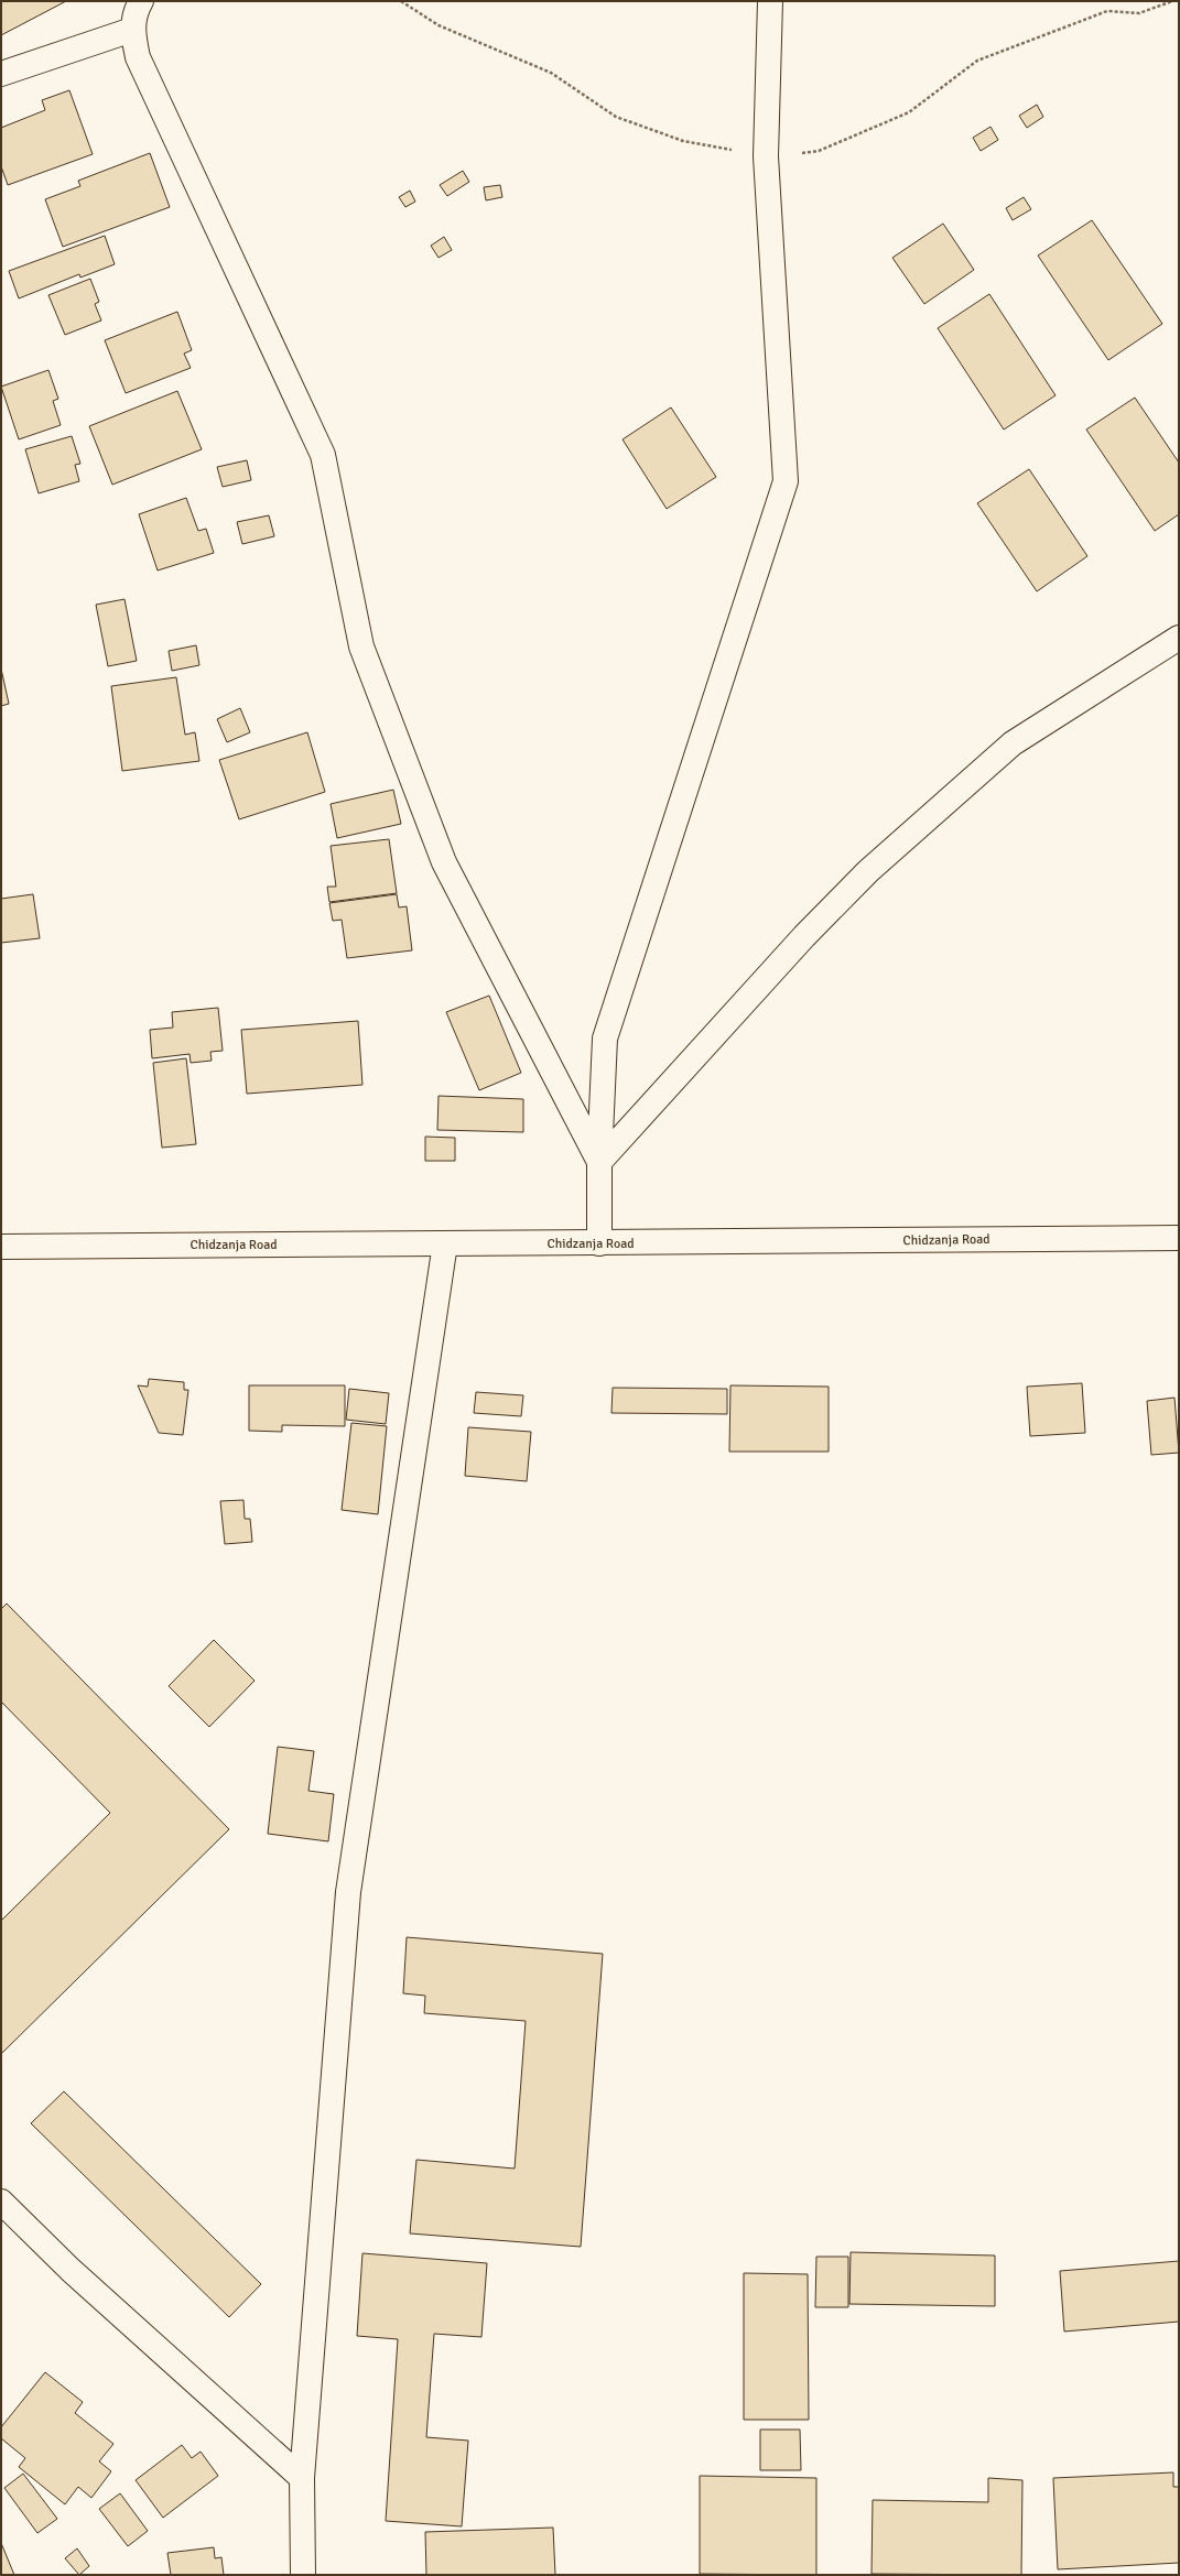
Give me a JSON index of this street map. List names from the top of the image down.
{
  "streets": {
    "street": ["Chidzanja Road"]
  }
}
